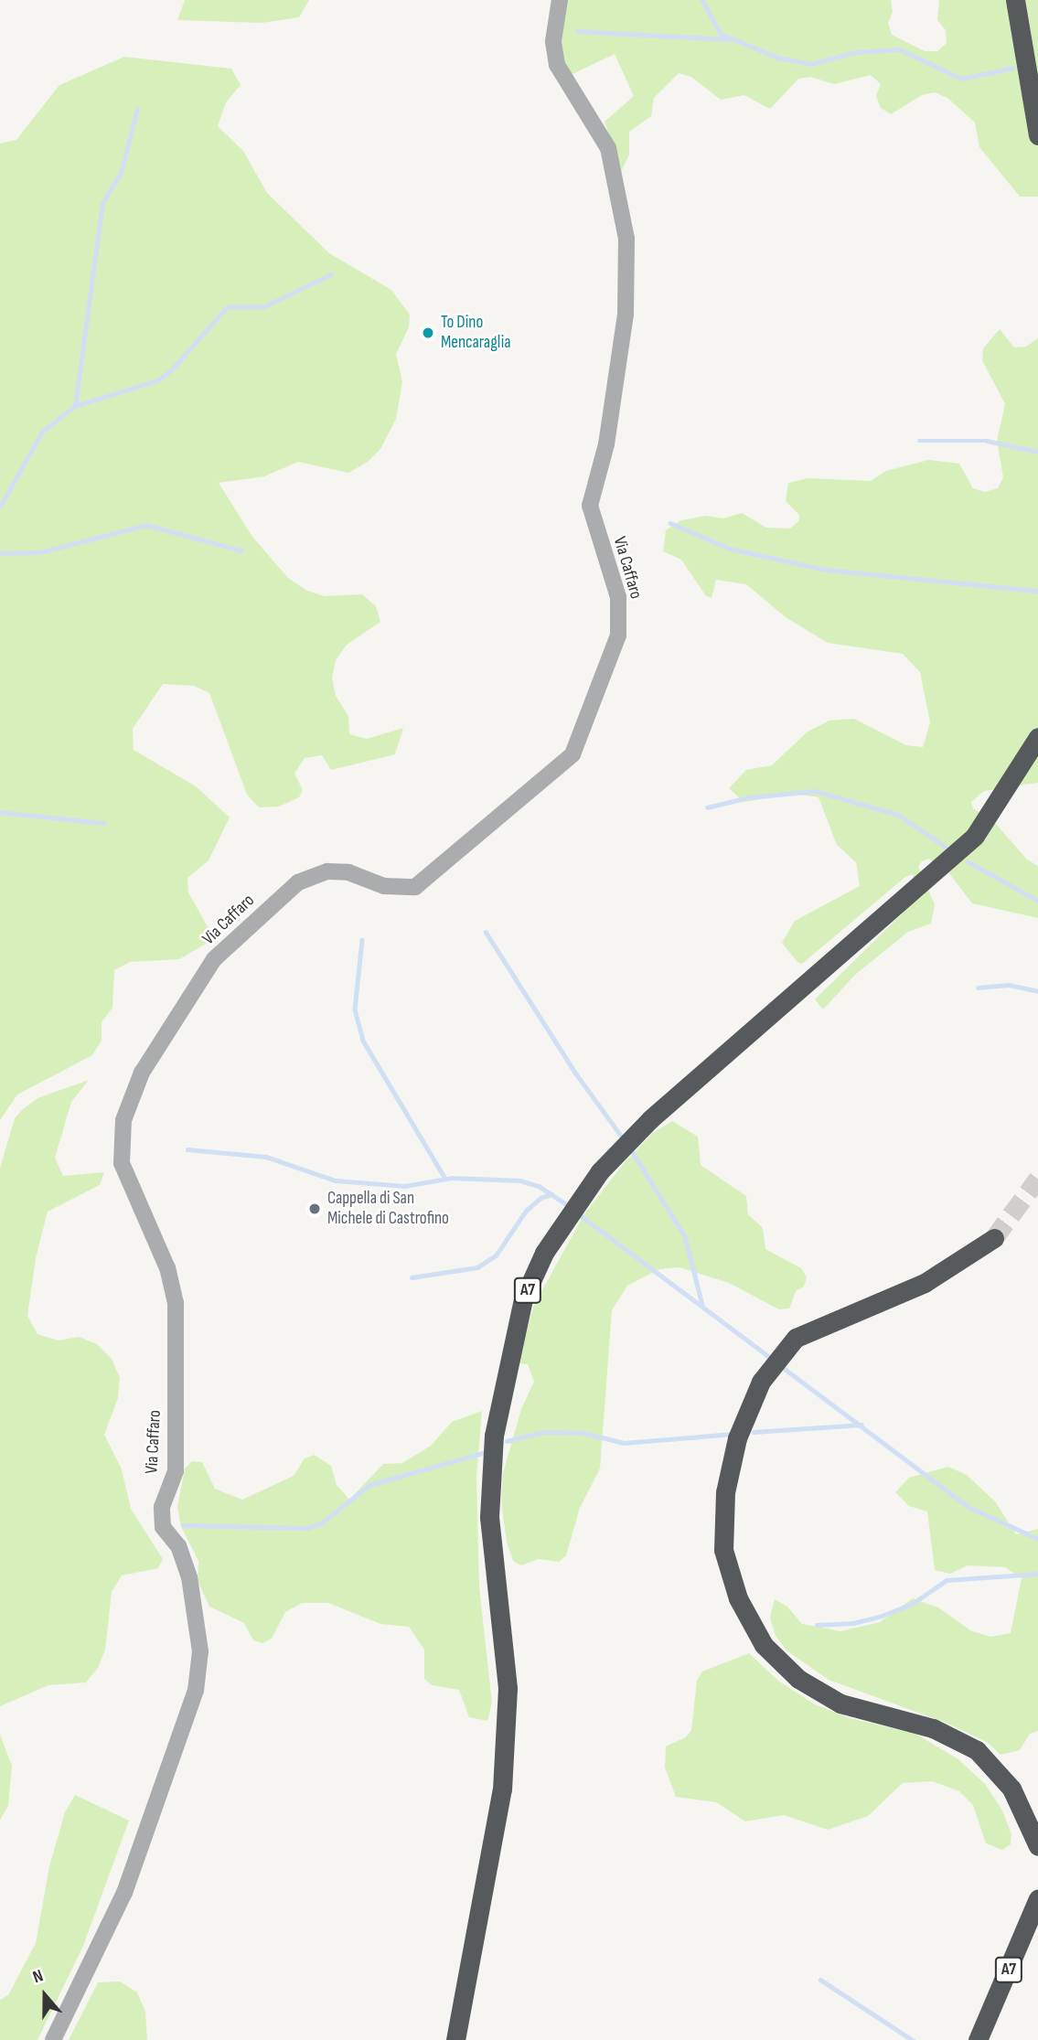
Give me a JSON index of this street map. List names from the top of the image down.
{
  "streets": {
    "highway": ["A7"],
    "street": ["Via Caffaro"]
  },
  "places": ["To Dino Mencaraglia", "Cappella di San Michele di Castrofino"],
  "north": "top"
}
